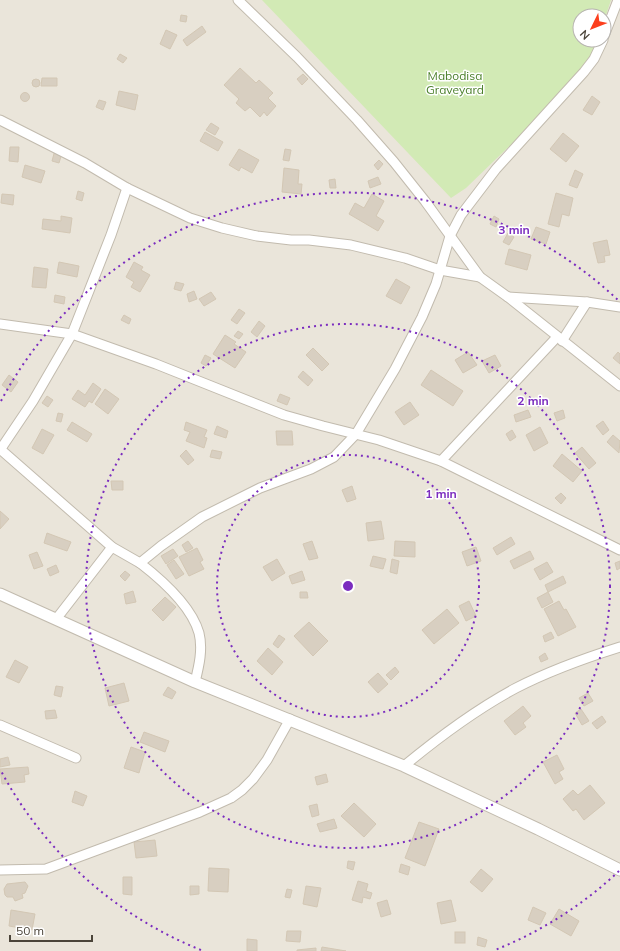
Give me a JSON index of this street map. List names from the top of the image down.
{
  "parks": ["Mabodisa Graveyard"],
  "scale_bar": "50 m",
  "north": "bottom left",
  "rings": ["3 min", "2 min", "1 min"]
}
